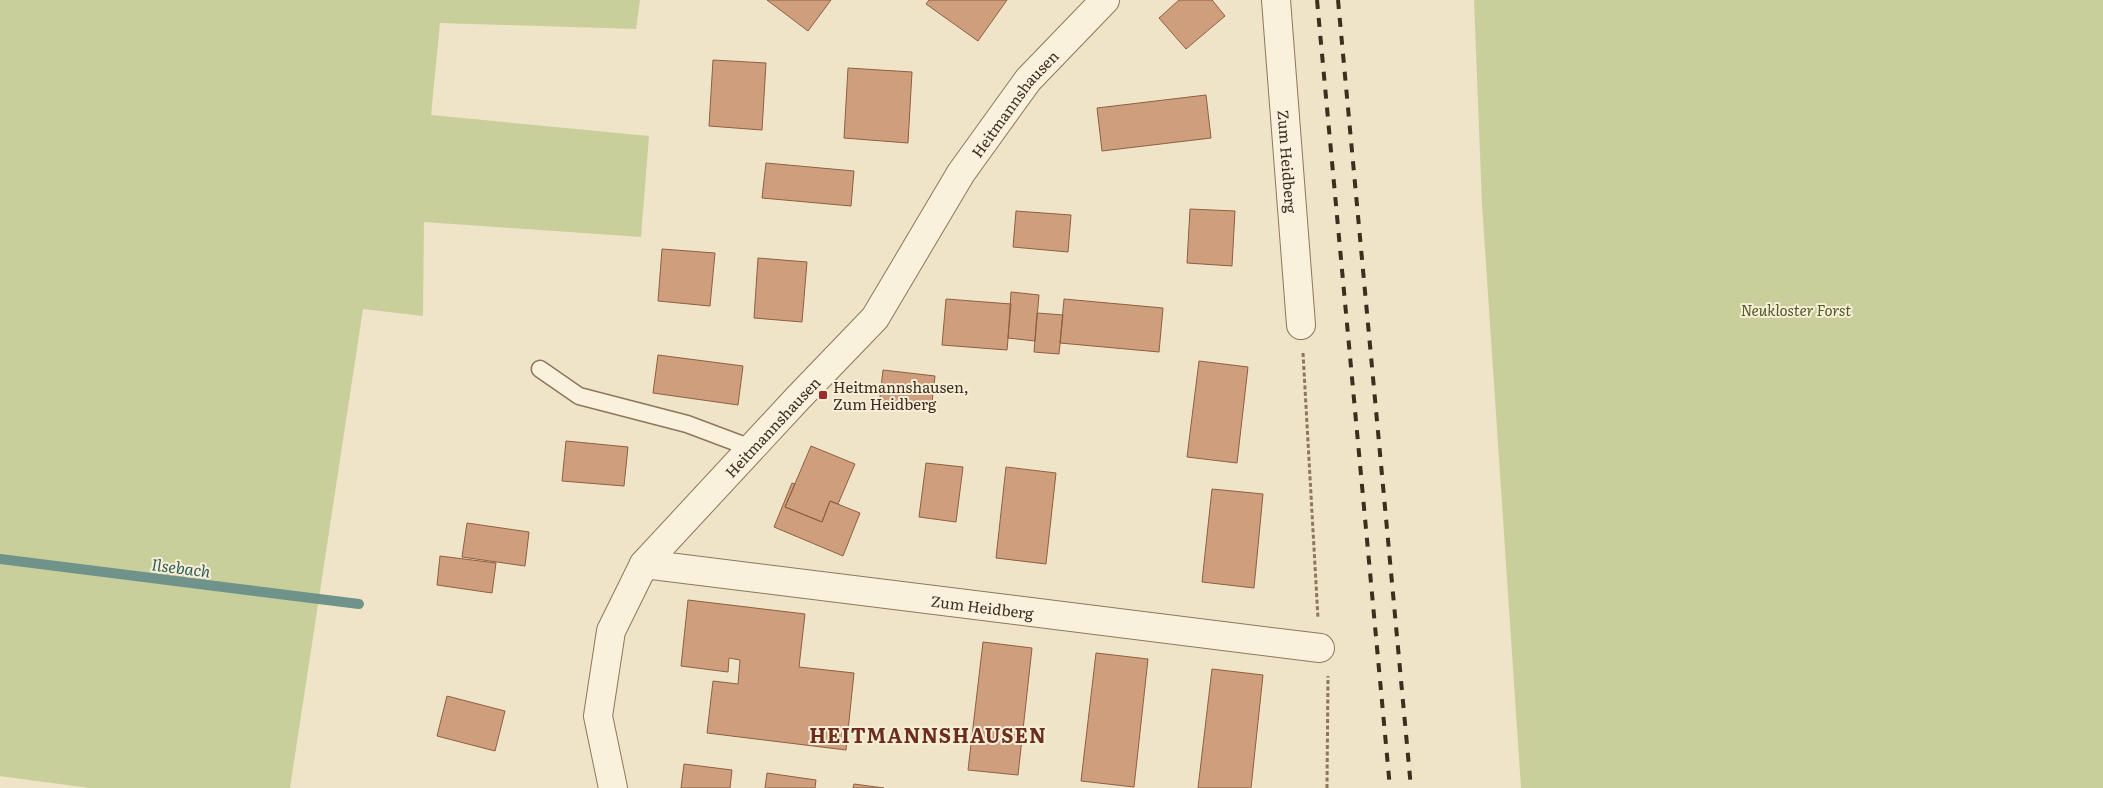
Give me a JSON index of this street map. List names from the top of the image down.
{
  "streets": {
    "street": ["Heitmannshausen", "Zum Heidberg"]
  },
  "crossings": [
    ["Heitmannshausen", "Zum Heidberg"]
  ],
  "districts": ["HEITMANNSHAUSEN"],
  "water": ["Ilsebach"],
  "parks": ["Neukloster Forst"],
  "places": {
    "transit": ["Heitmannshausen, Zum Heidberg"]
  }
}
